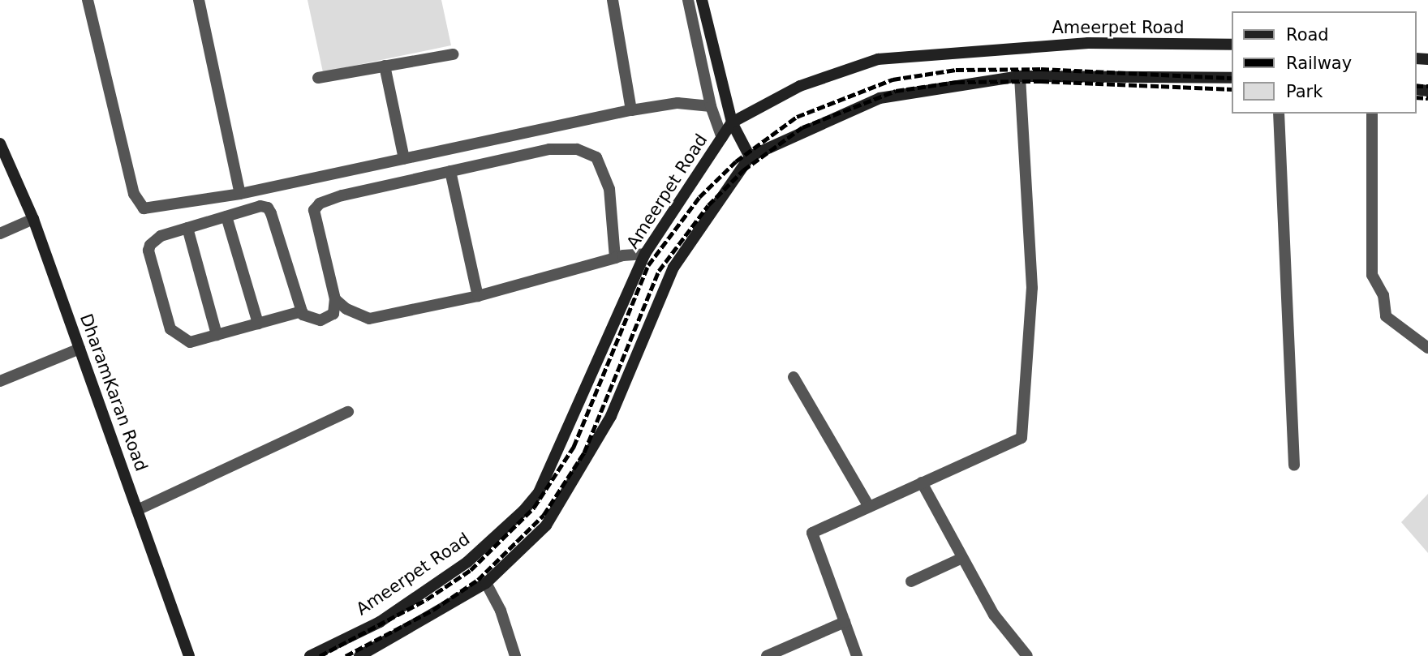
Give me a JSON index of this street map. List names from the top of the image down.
{
  "streets": {
    "main road": ["Ameerpet Road", "DharamKaran Road"]
  },
  "legend": ["Road", "Railway", "Park"]
}
